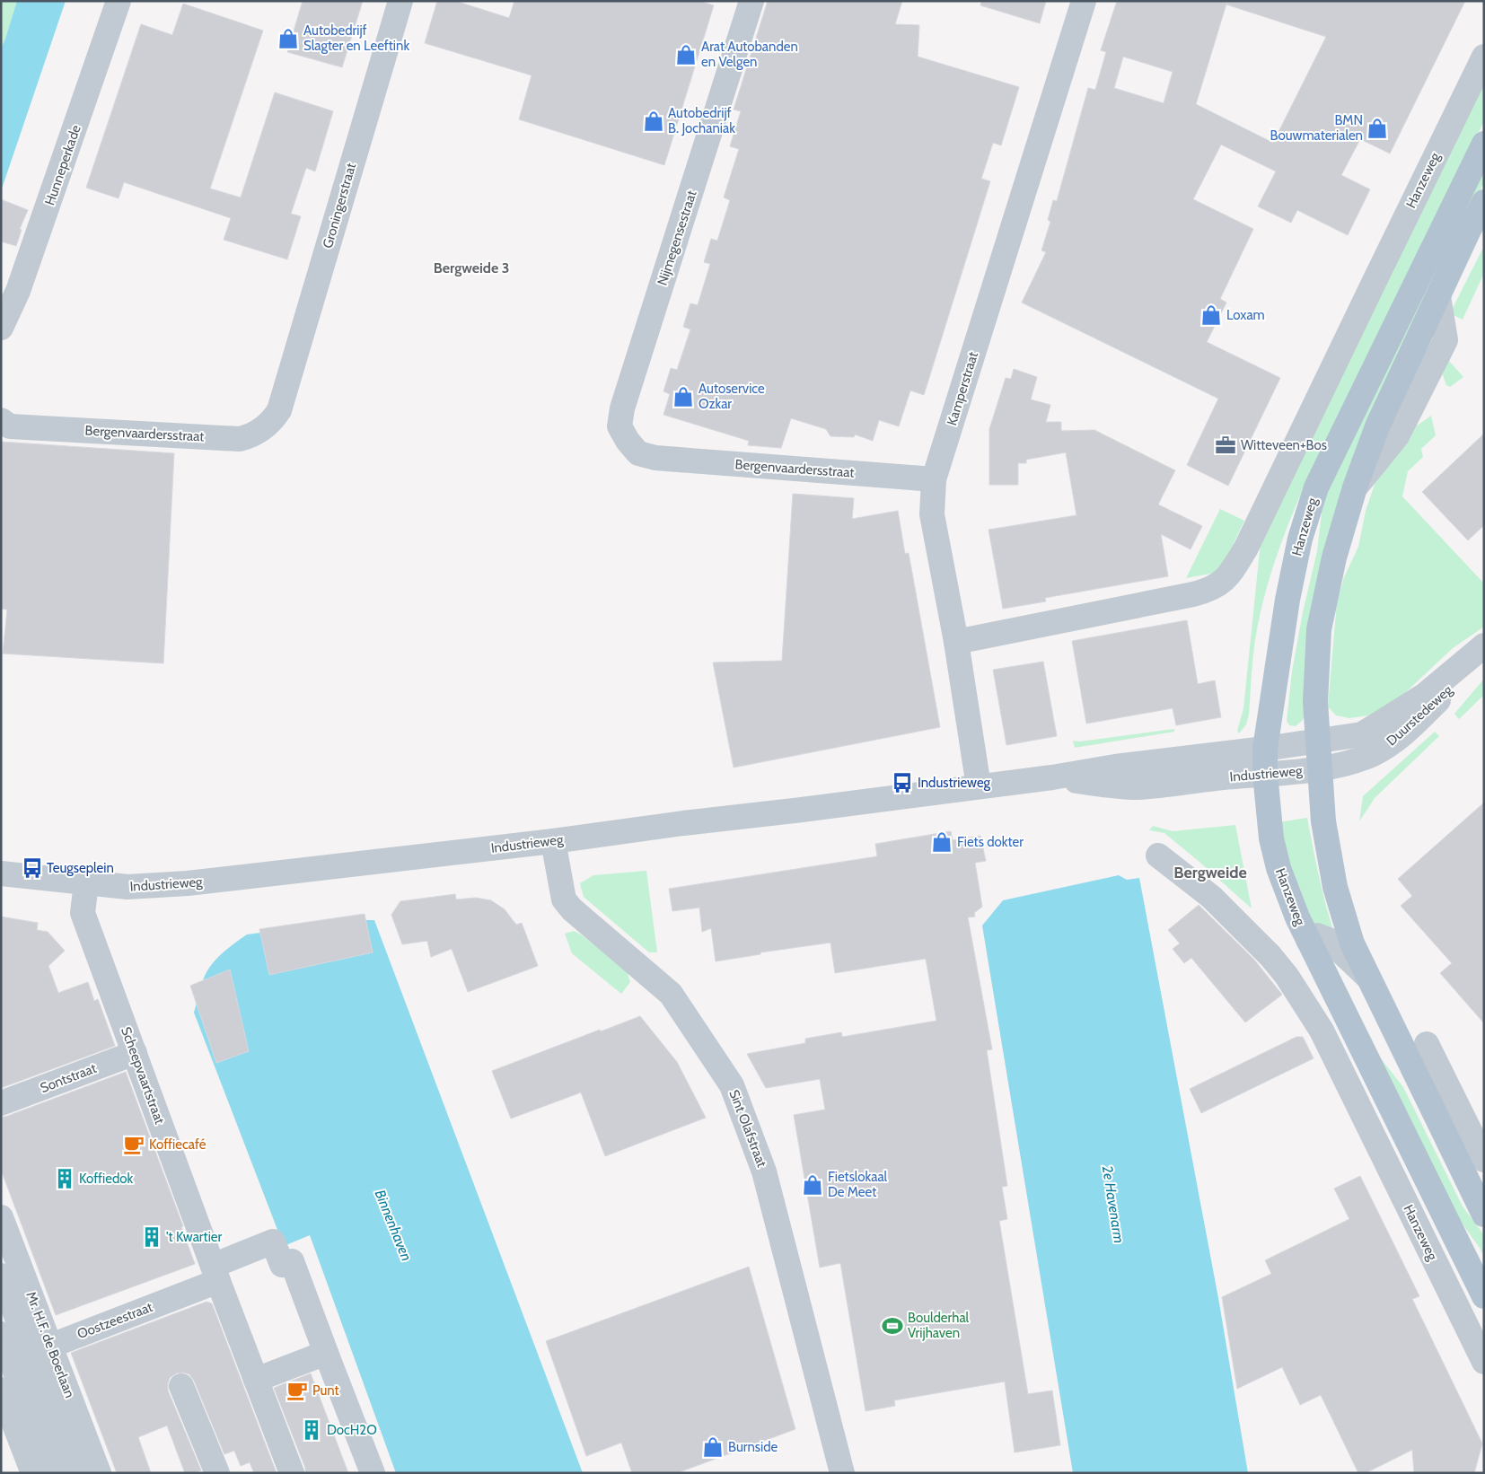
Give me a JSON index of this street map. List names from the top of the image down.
{
  "streets": {
    "main road": ["Hanzeweg"],
    "street": [
      "Hunneperkade",
      "Groningerstraat",
      "Nijmegensestraat",
      "Kamperstraat",
      "Bergenvaardersstraat",
      "Duurstedeweg",
      "Industrieweg",
      "Scheepvaartstraat",
      "Sontstraat",
      "Sint Olafstraat",
      "Oostzeestraat",
      "Mr. H.F. de Boerlaan"
    ]
  },
  "crossings": [
    ["Hanzeweg", "Kamperstraat"],
    ["Hanzeweg", "Duurstedeweg"],
    ["Hanzeweg", "Industrieweg"],
    ["Groningerstraat", "Bergenvaardersstraat"],
    ["Nijmegensestraat", "Bergenvaardersstraat"],
    ["Kamperstraat", "Bergenvaardersstraat"],
    ["Kamperstraat", "Industrieweg"],
    ["Duurstedeweg", "Industrieweg"],
    ["Industrieweg", "Scheepvaartstraat"],
    ["Industrieweg", "Sint Olafstraat"],
    ["Scheepvaartstraat", "Sontstraat"],
    ["Scheepvaartstraat", "Oostzeestraat"],
    ["Oostzeestraat", "Mr. H.F. de Boerlaan"]
  ],
  "districts": ["Bergweide 3", "Bergweide"],
  "water": ["2e Havenarm", "Binnenhaven"],
  "places": {
    "shop": [
      "Autobedrijf Slagter en Leeftink",
      "Arat Autobanden en Velgen",
      "Autobedrijf B. Jochaniak",
      "BMN Bouwmaterialen",
      "Loxam",
      "Autoservice Ozkar",
      "Fiets dokter",
      "Fietslokaal De Meet",
      "Burnside"
    ],
    "office": ["Witteveen+Bos"],
    "bus stop": ["Industrieweg", "Teugseplein"],
    "cafe": ["Koffiecafé", "Punt"],
    "building": ["Koffiedok", "'t Kwartier", "DocH2O"],
    "sports": ["Boulderhal Vrijhaven"]
  }
}
